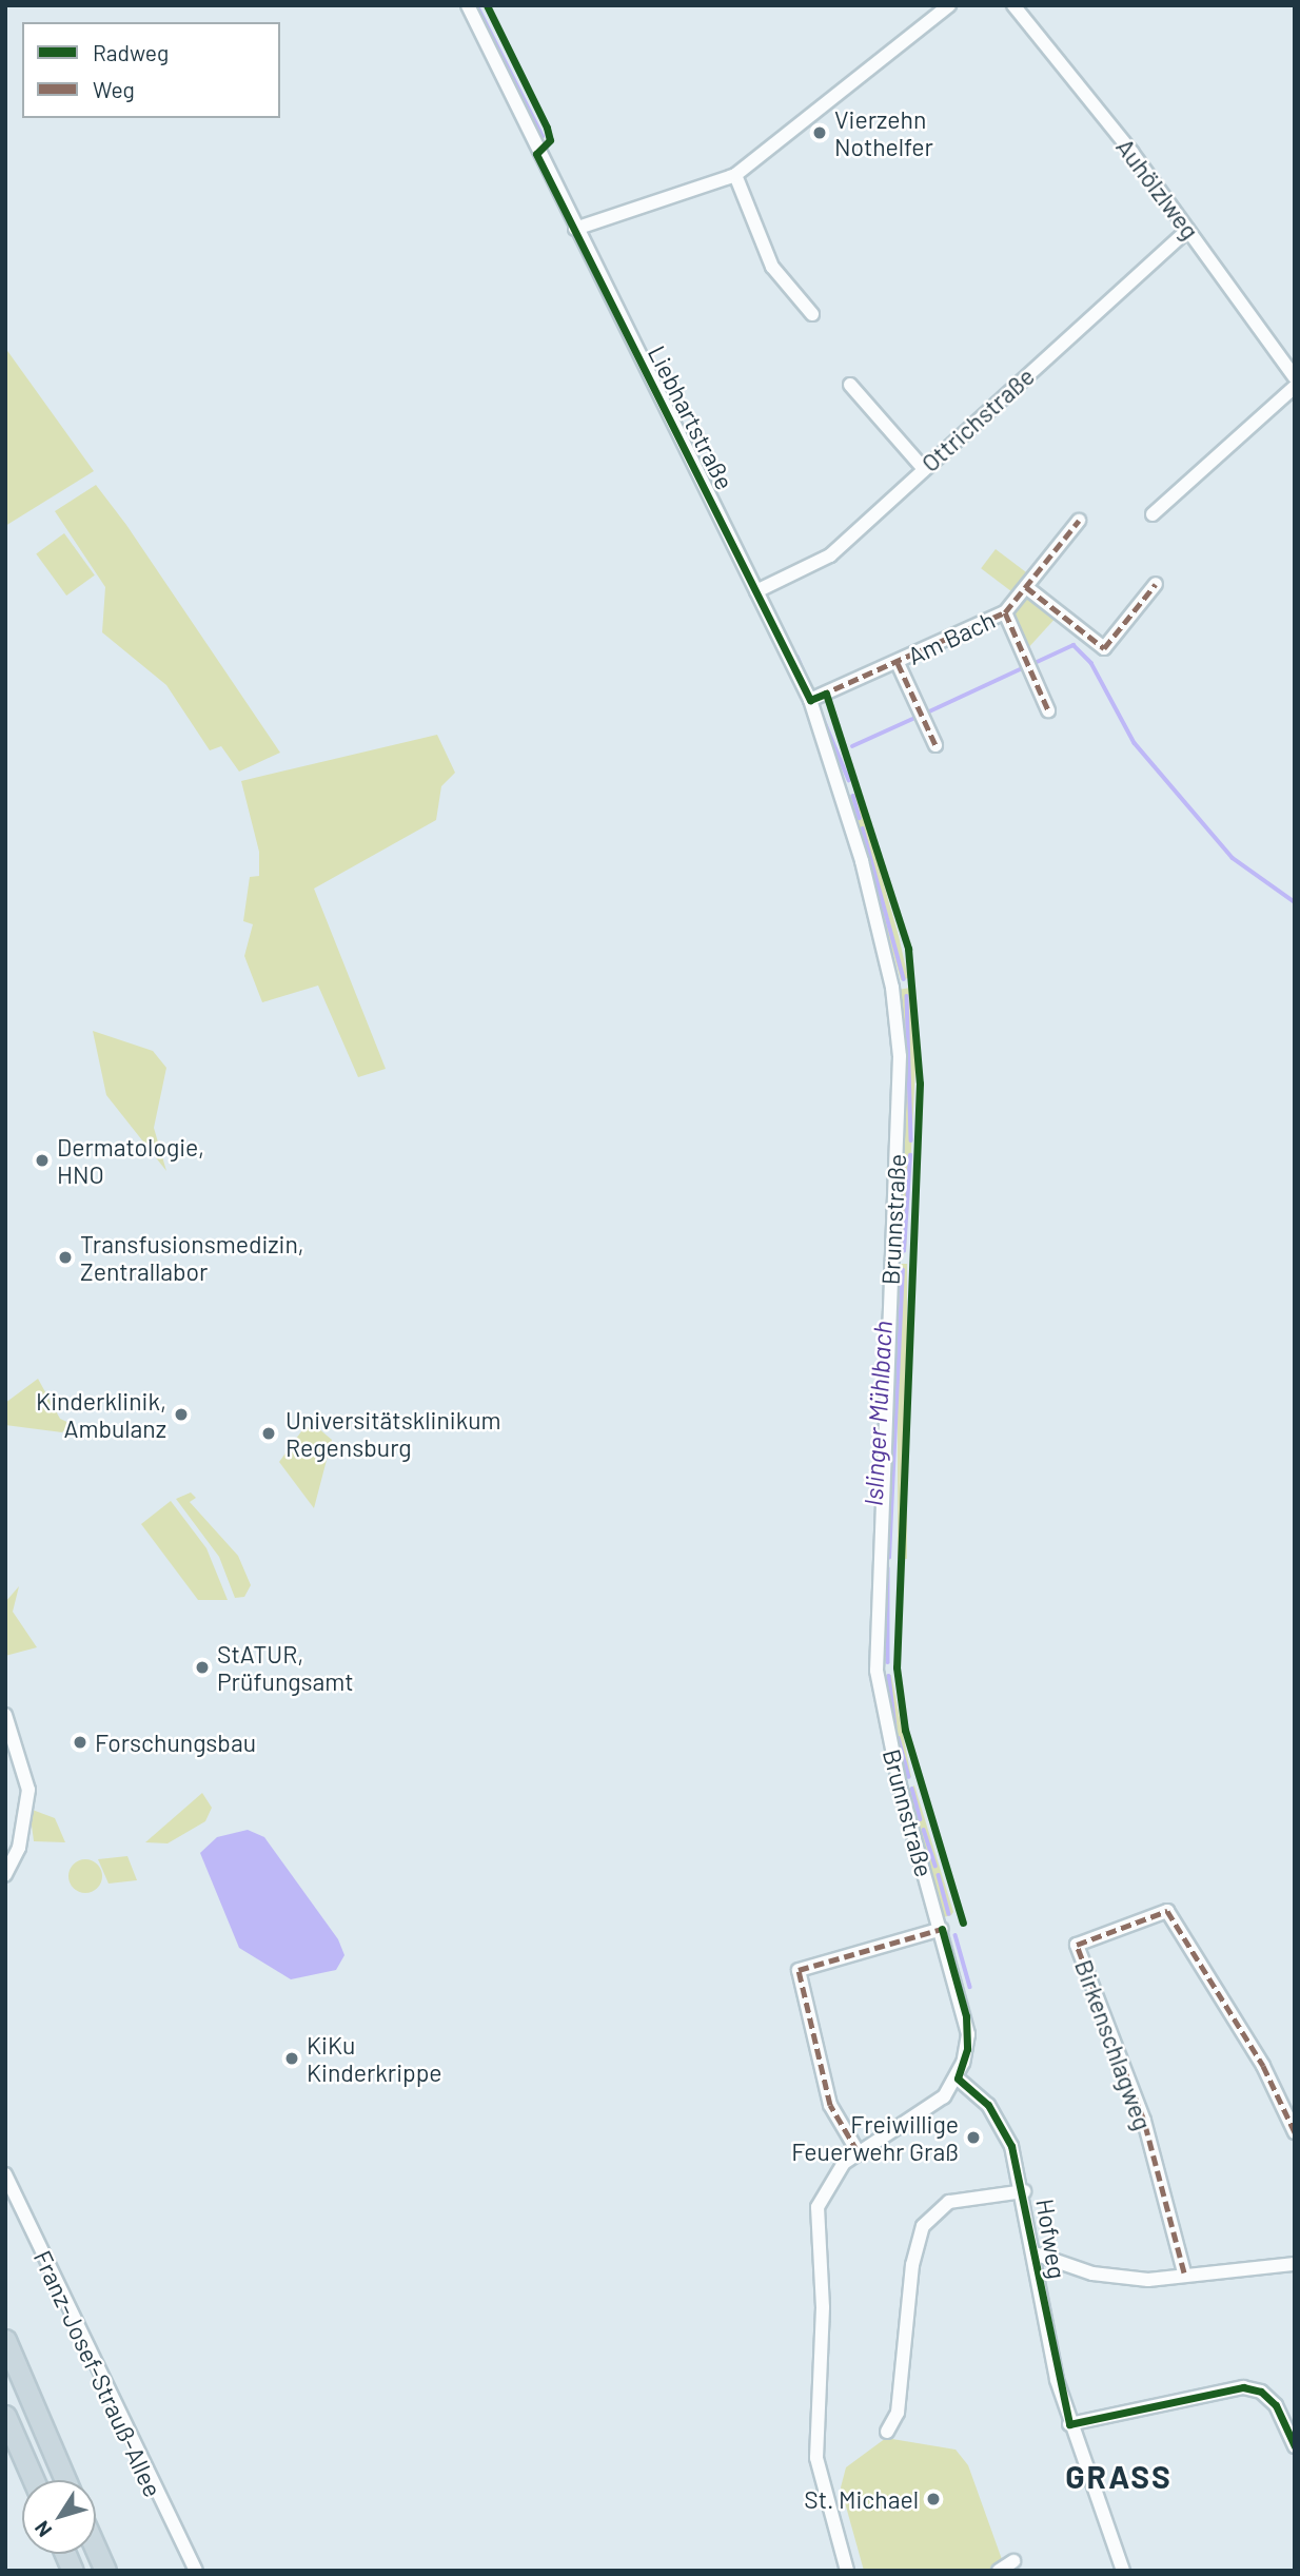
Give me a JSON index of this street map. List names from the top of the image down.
{
  "streets": {
    "street": [
      "Auhölzlweg",
      "Liebhartstraße",
      "Ottrichstraße",
      "Am Bach",
      "Brunnstraße",
      "Birkenschlagweg",
      "Hofweg",
      "Franz-Josef-Strauß-Allee"
    ]
  },
  "crossings": [
    ["Auhölzlweg", "Ottrichstraße"],
    ["Liebhartstraße", "Ottrichstraße"],
    ["Liebhartstraße", "Am Bach"],
    ["Liebhartstraße", "Brunnstraße"],
    ["Brunnstraße", "Hofweg"]
  ],
  "districts": ["GRASS"],
  "water": ["Islinger Mühlbach"],
  "places": [
    "Vierzehn Nothelfer",
    "Dermatologie, HNO",
    "Transfusionsmedizin, Zentrallabor",
    "Kinderklinik, Ambulanz",
    "Universitätsklinikum Regensburg",
    "StATUR, Prüfungsamt",
    "Forschungsbau",
    "KiKu Kinderkrippe",
    "Freiwillige Feuerwehr Graß",
    "St. Michael"
  ],
  "legend": ["Radweg", "Weg"],
  "north": "bottom left"
}
